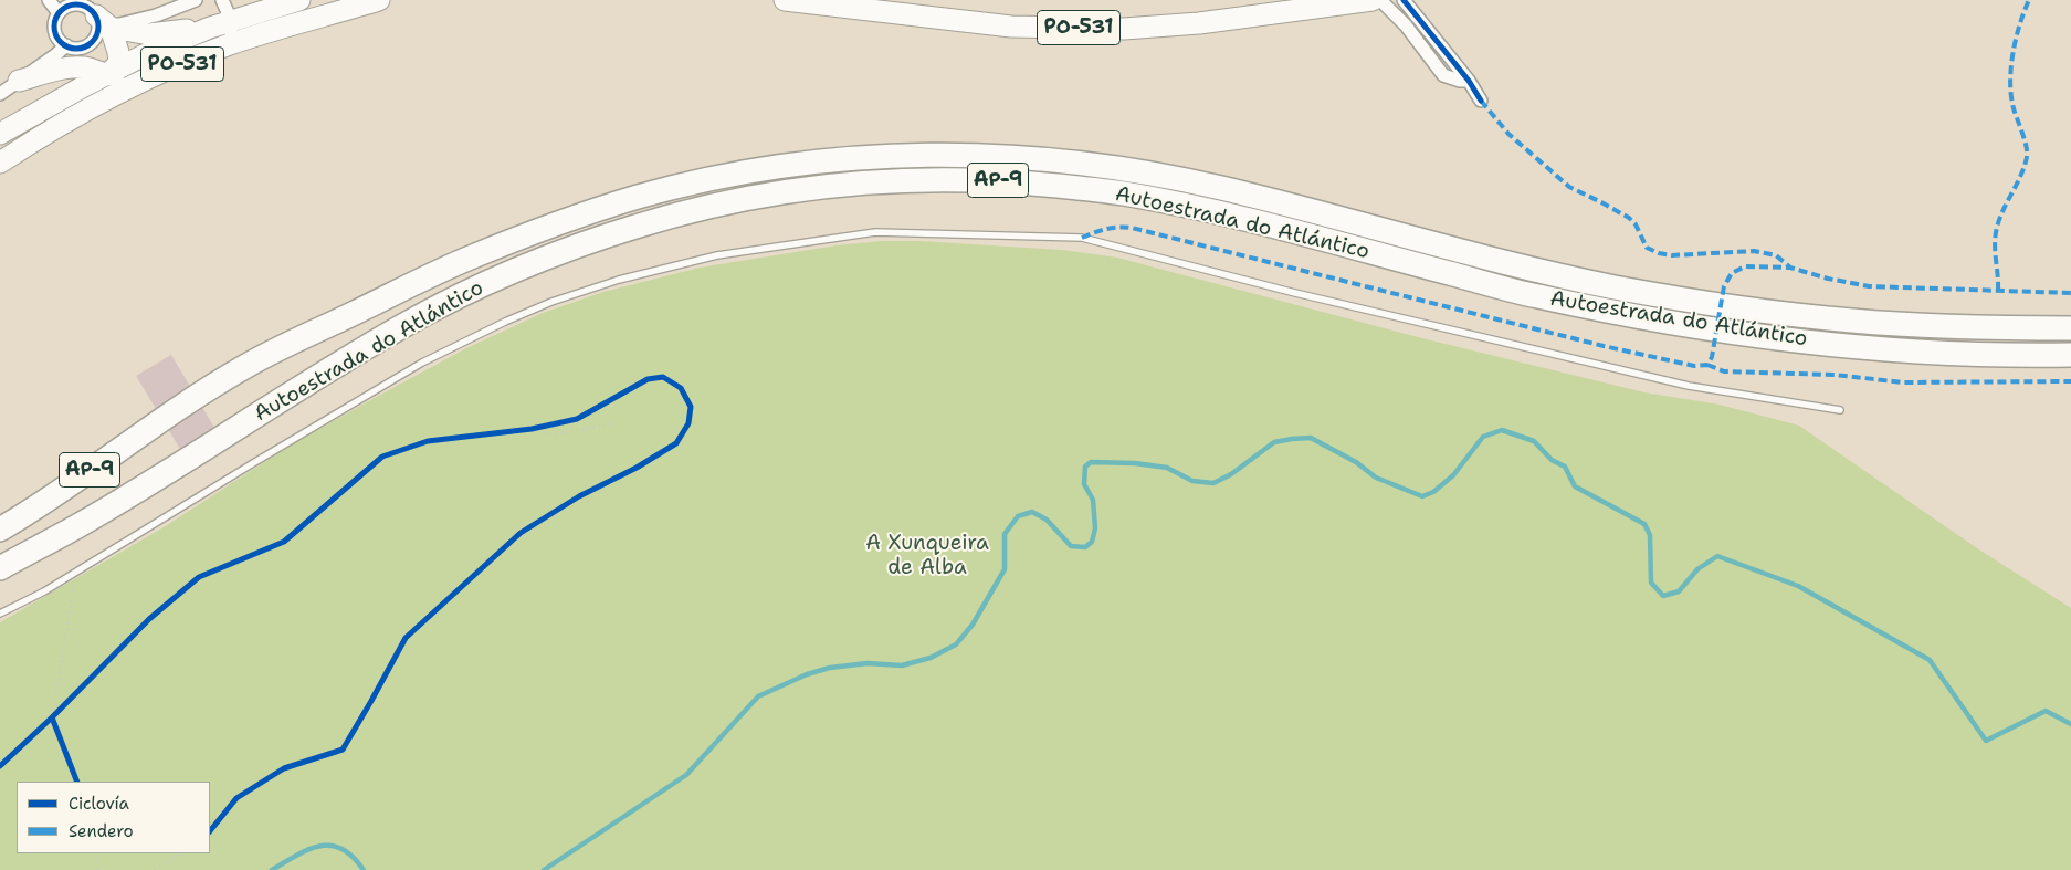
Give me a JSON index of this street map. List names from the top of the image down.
{
  "streets": {
    "highway": ["AP-9", "Autoestrada do Atlántico"],
    "main road": ["PO-531"]
  },
  "parks": ["A Xunqueira de Alba"],
  "legend": ["Ciclovía", "Sendero"]
}
